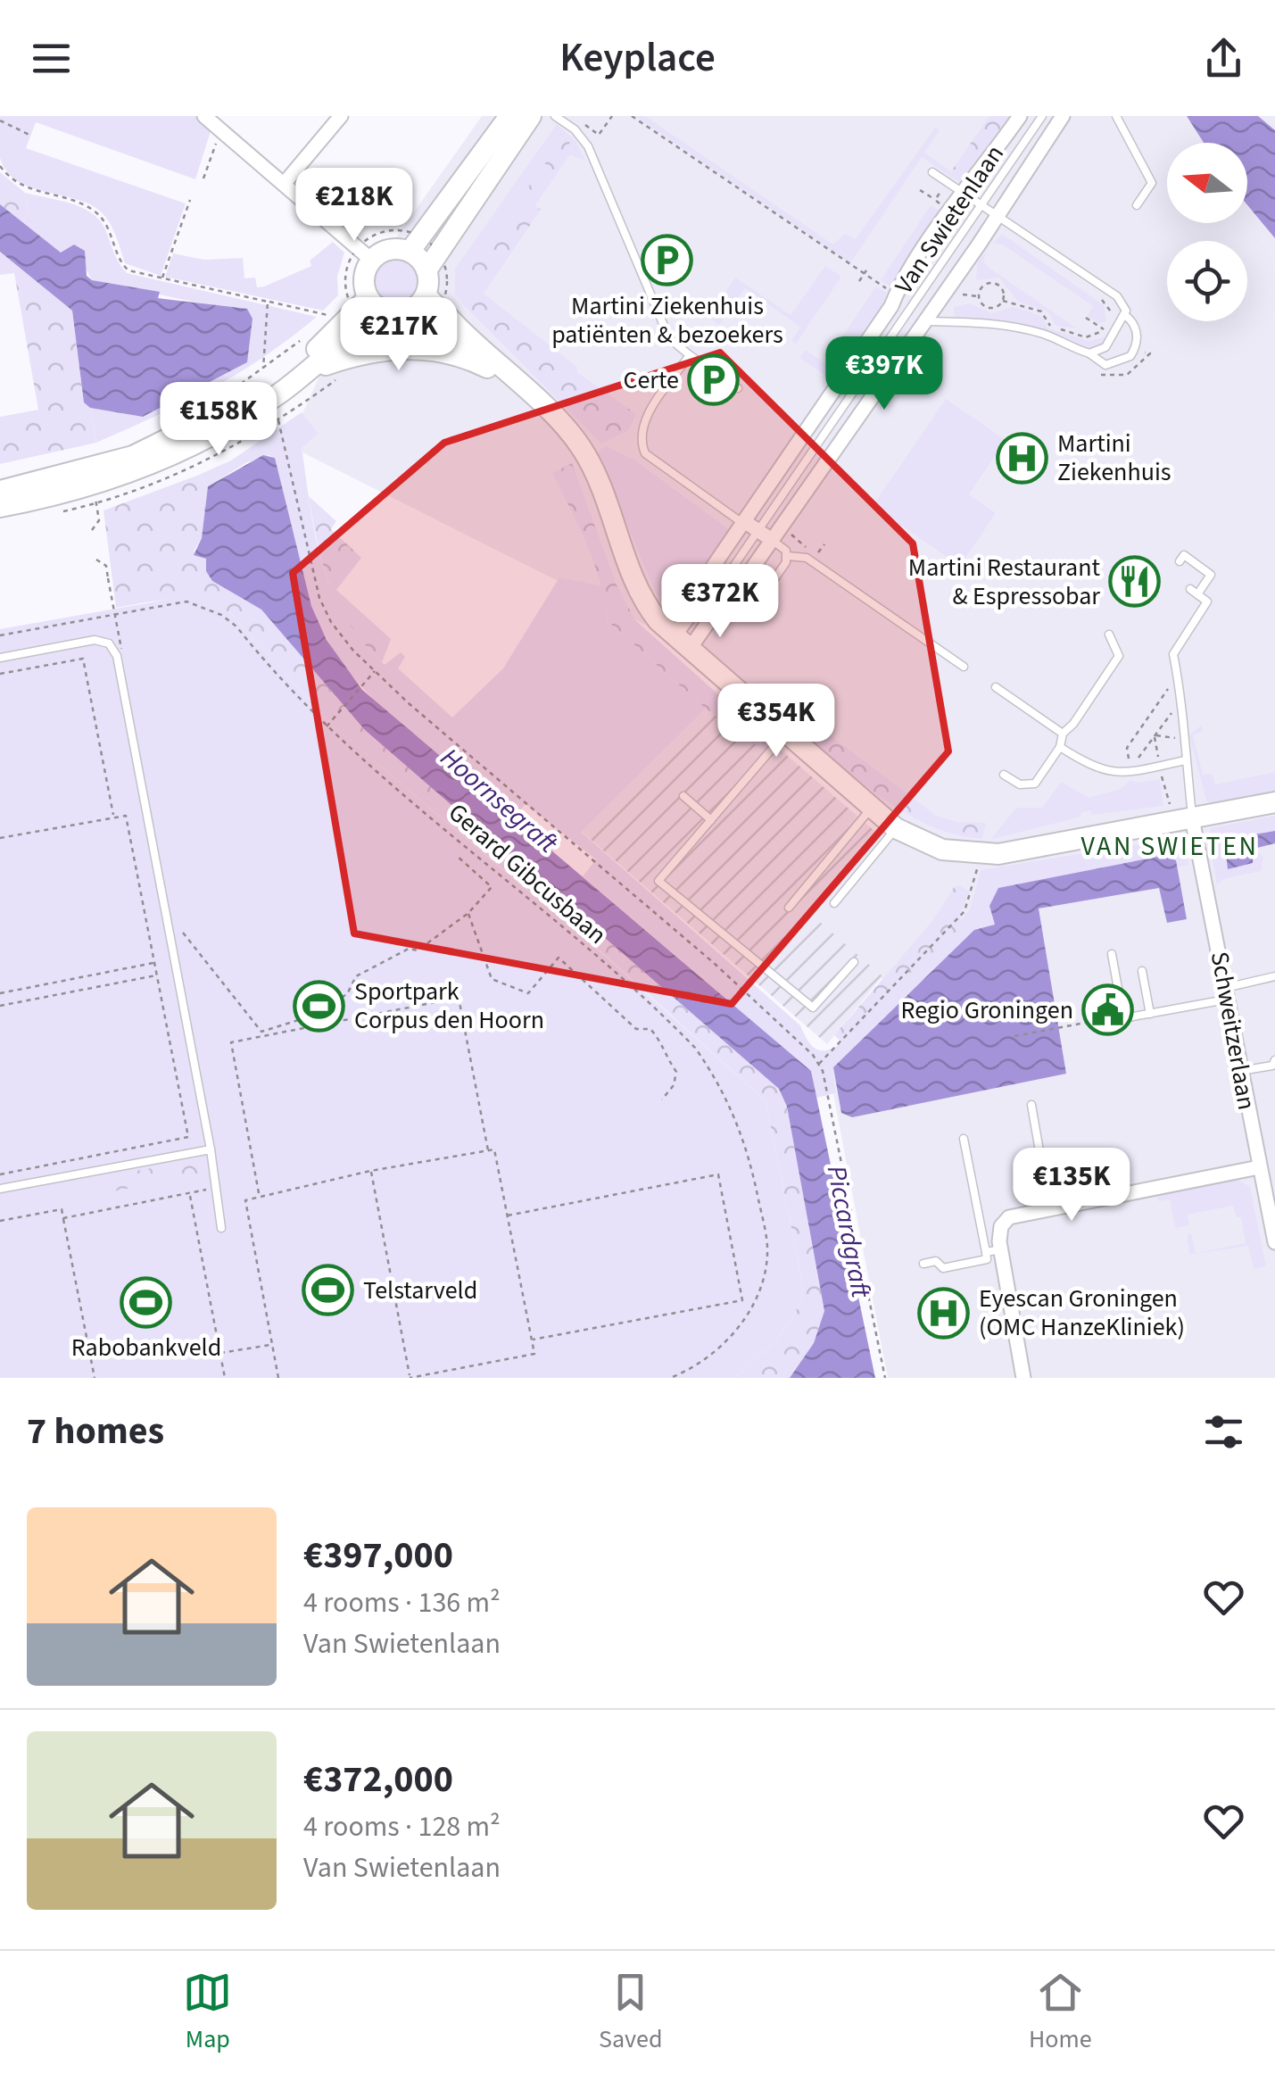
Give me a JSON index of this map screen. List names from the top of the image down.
{
  "streets": {
    "street": ["Van Swietenlaan", "Schweitzerlaan"],
    "path": ["Gerard Gibcusbaan"]
  },
  "districts": ["VAN SWIETEN"],
  "water": ["Hoornsegraft", "Piccardgraft"],
  "places": {
    "parking": ["Martini Ziekenhuis patiënten & bezoekers", "Certe"],
    "hospital": ["Martini Ziekenhuis", "Eyescan Groningen (OMC HanzeKliniek)"],
    "restaurant": ["Martini Restaurant & Espressobar"],
    "sports": ["Sportpark Corpus den Hoorn", "Telstarveld", "Rabobankveld"],
    "public building": ["Regio Groningen"]
  },
  "north": "left",
  "page": {
    "header": "Keyplace",
    "price": [
      "€218K",
      "€217K",
      "€397K",
      "€158K",
      "€372K",
      "€354K",
      "€135K"
    ],
    "heading": "7 homes",
    "list": [
      {
        "name": "€397,000",
        "note": "4 rooms · 136 m² · Van Swietenlaan"
      },
      {
        "name": "€372,000",
        "note": "4 rooms · 128 m² · Van Swietenlaan"
      }
    ],
    "tabs": ["Map", "Saved", "Home"]
  }
}
